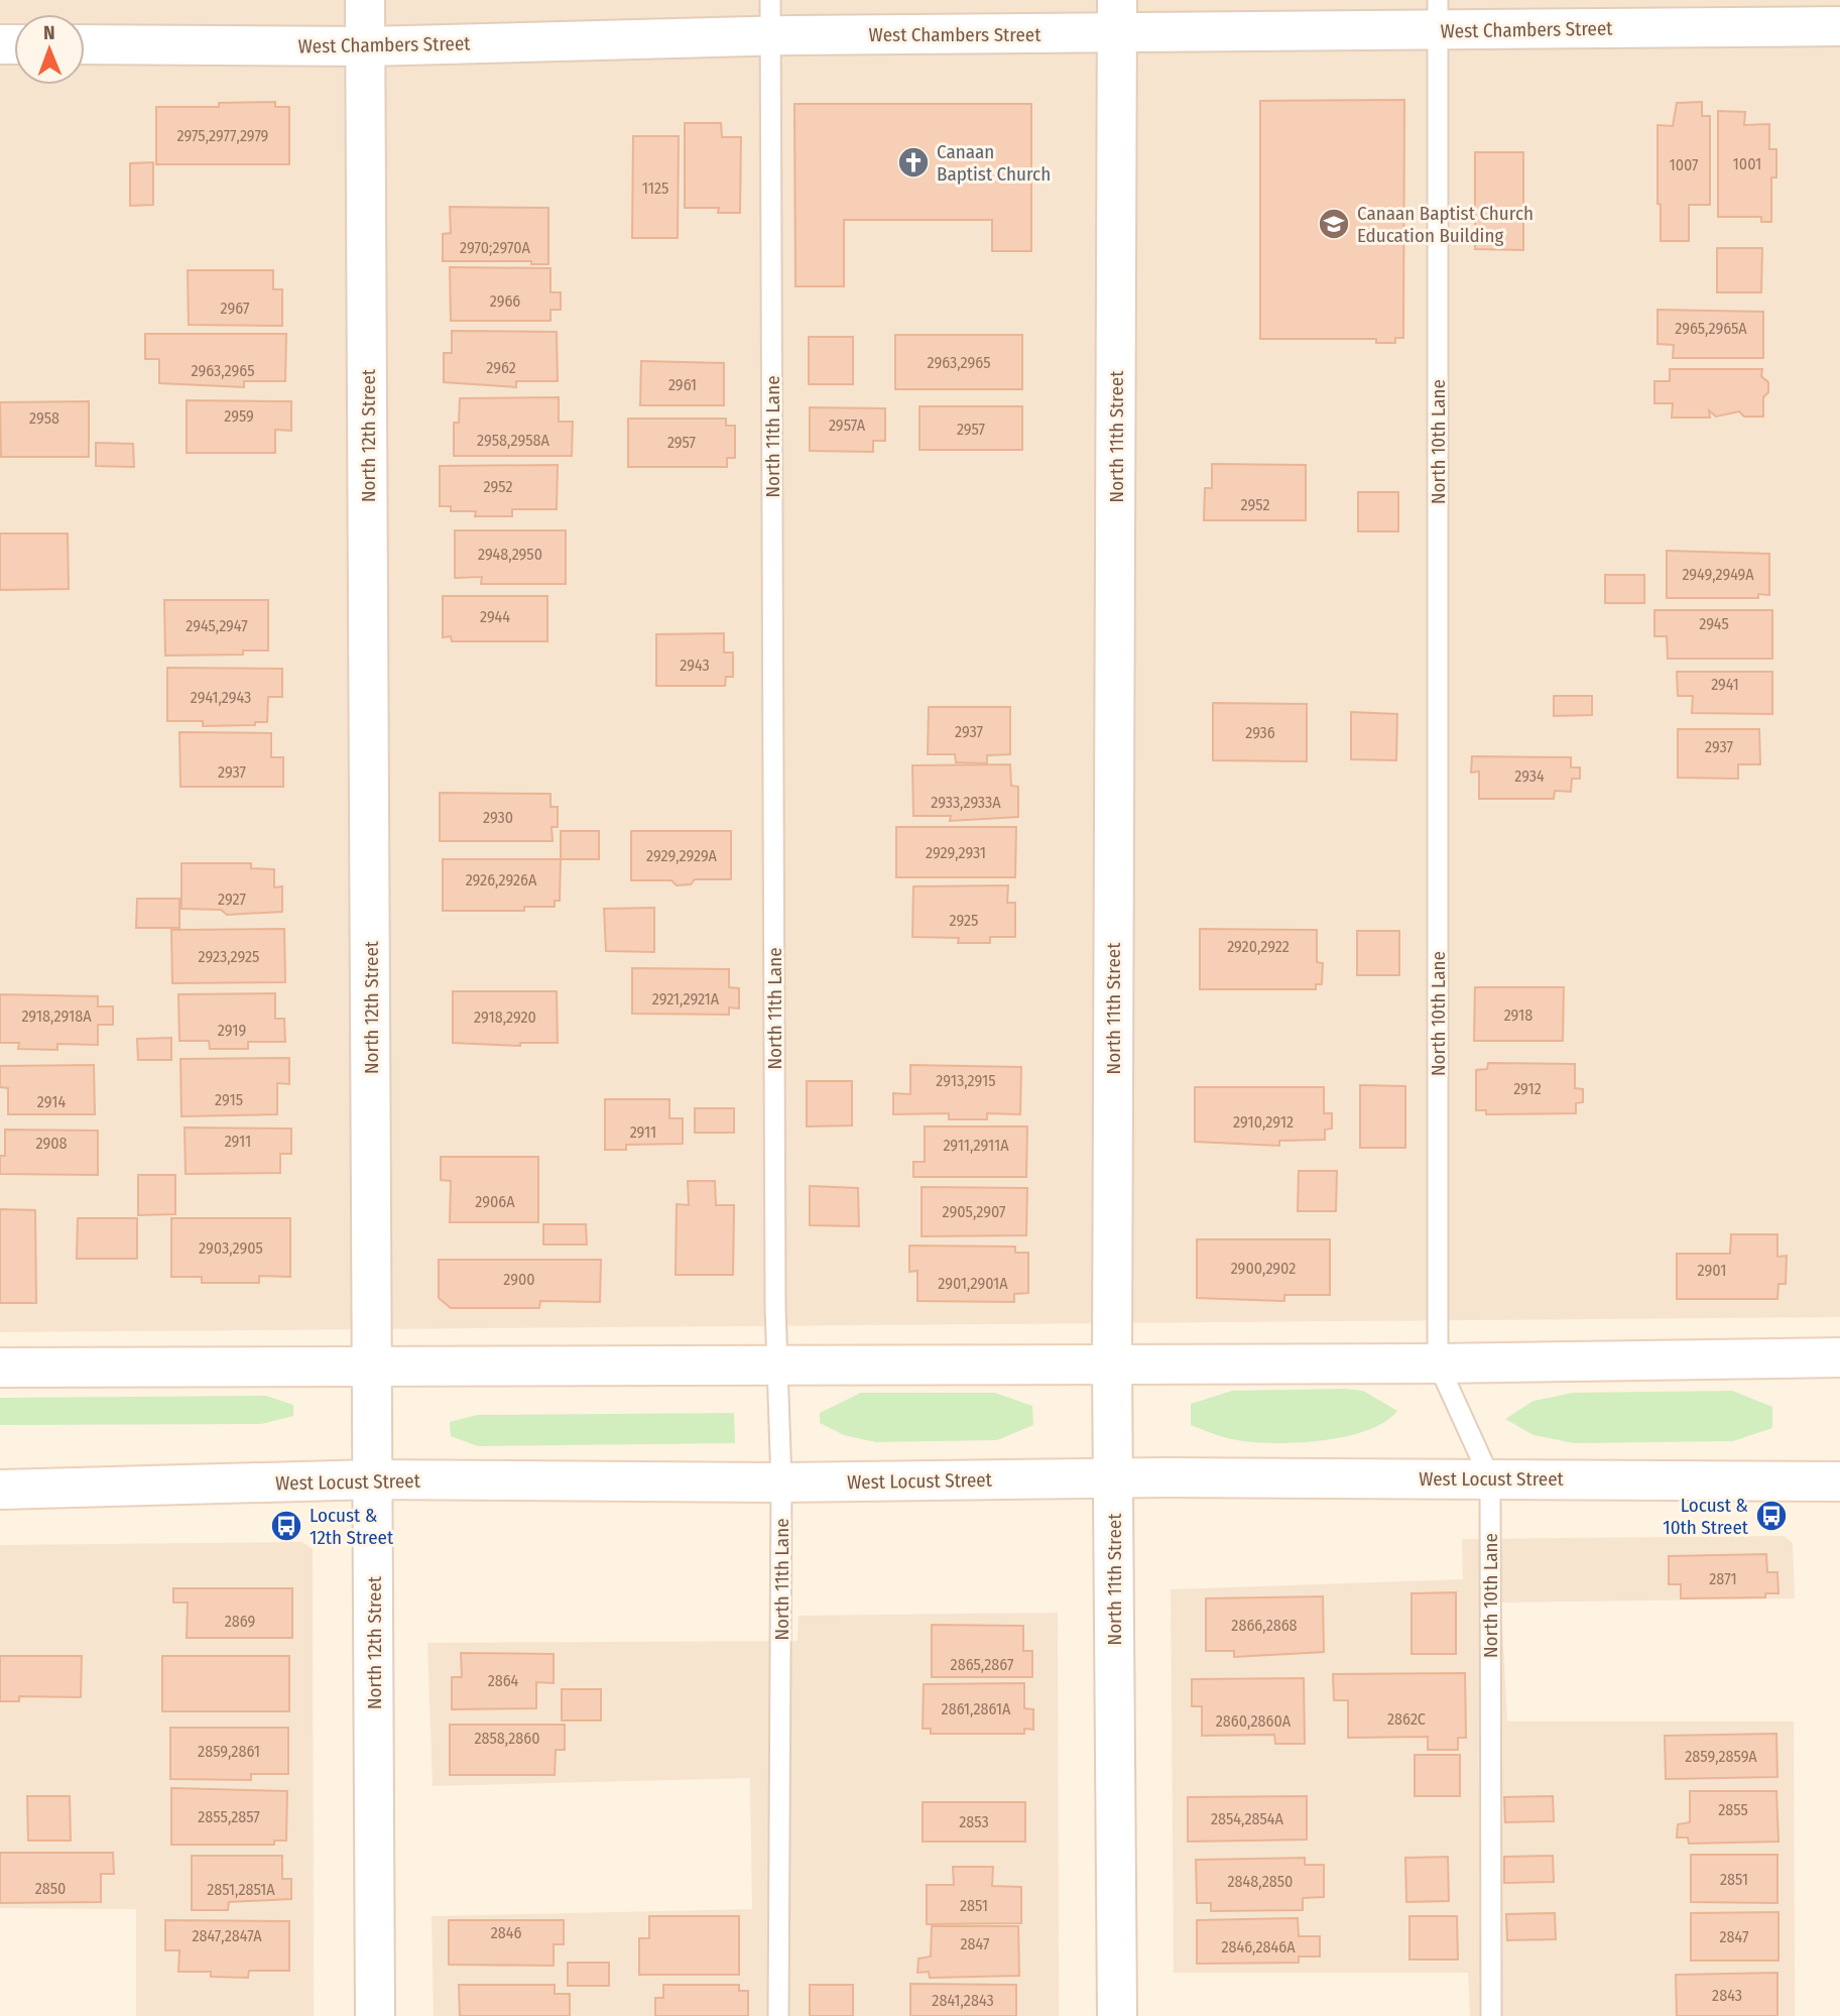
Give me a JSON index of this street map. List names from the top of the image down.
{
  "streets": {
    "street": [
      "West Chambers Street",
      "North 12th Street",
      "North 11th Street",
      "West Locust Street"
    ],
    "lane": ["North 11th Lane", "North 10th Lane"]
  },
  "crossings": [
    ["West Chambers Street", "North 12th Street"],
    ["West Chambers Street", "North 11th Lane"],
    ["West Chambers Street", "North 11th Street"],
    ["West Chambers Street", "North 10th Lane"],
    ["North 12th Street", "West Locust Street"],
    ["North 11th Lane", "West Locust Street"],
    ["North 11th Street", "West Locust Street"],
    ["North 10th Lane", "West Locust Street"]
  ],
  "places": {
    "church": ["Canaan Baptist Church"],
    "school or university": ["Canaan Baptist Church Education Building"],
    "bus stop": ["Locust & 10th Street", "Locust & 12th Street"]
  },
  "house_numbers": [
    "2975,2977,2979",
    "1001",
    "1007",
    "1125",
    "2970;2970A",
    "2966",
    "2967",
    "2965,2965A",
    "2963,2965",
    "2962",
    "2963,2965",
    "2961",
    "2959",
    "2958",
    "2957A",
    "2957",
    "2958,2958A",
    "2957",
    "2952",
    "2952",
    "2948,2950",
    "2949,2949A",
    "2944",
    "2945",
    "2945,2947",
    "2943",
    "2941",
    "2941,2943",
    "2937",
    "2936",
    "2937",
    "2937",
    "2934",
    "2933,2933A",
    "2930",
    "2929,2931",
    "2929,2929A",
    "2926,2926A",
    "2927",
    "2925",
    "2920,2922",
    "2923,2925",
    "2921,2921A",
    "2918",
    "2918,2918A",
    "2918,2920",
    "2919",
    "2913,2915",
    "2912",
    "2915",
    "2914",
    "2910,2912",
    "2911",
    "2911",
    "2908",
    "2911,2911A",
    "2906A",
    "2905,2907",
    "2903,2905",
    "2900,2902",
    "2901",
    "2900",
    "2901,2901A",
    "2871",
    "2869",
    "2866,2868",
    "2865,2867",
    "2864",
    "2861,2861A",
    "2862C",
    "2860,2860A",
    "2858,2860",
    "2859,2861",
    "2859,2859A",
    "2855",
    "2855,2857",
    "2854,2854A",
    "2853",
    "2851",
    "2848,2850",
    "2850",
    "2851,2851A",
    "2851",
    "2846",
    "2847,2847A",
    "2847",
    "2847",
    "2846,2846A",
    "2843",
    "2841,2843"
  ],
  "north": "top"
}
